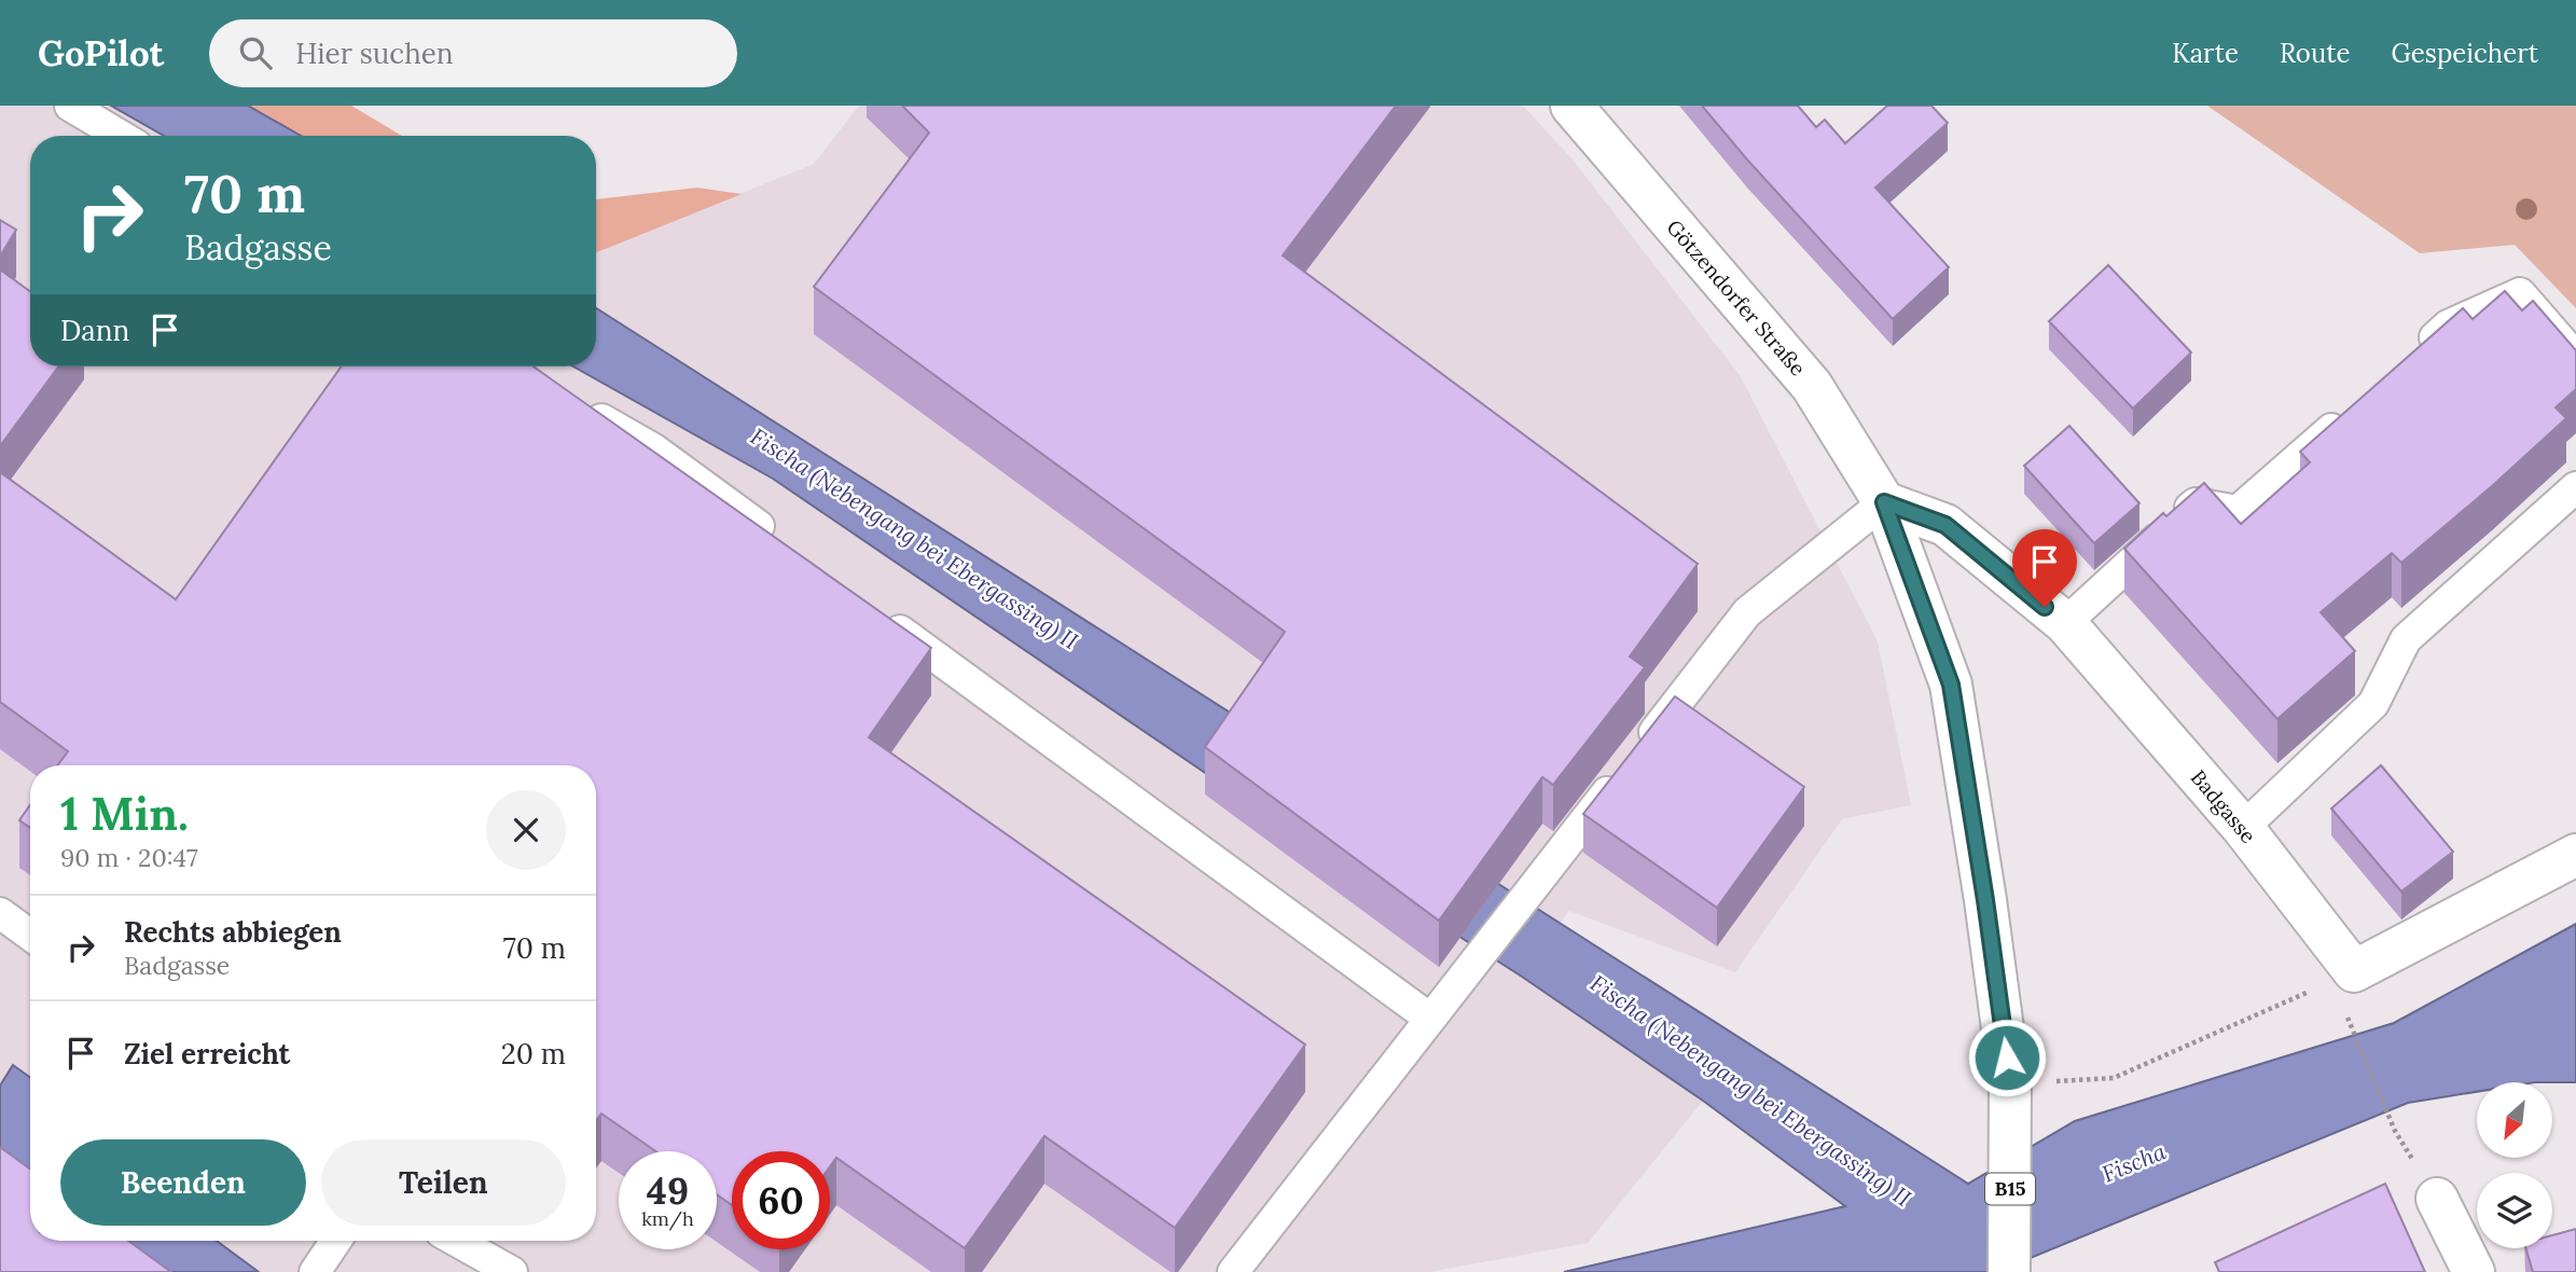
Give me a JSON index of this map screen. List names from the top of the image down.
{
  "streets": {
    "main road": ["Götzendorfer Straße", "Badgasse", "B15"]
  },
  "crossings": [
    ["Götzendorfer Straße", "Badgasse"],
    ["Götzendorfer Straße", "B15"]
  ],
  "water": ["Fischa (Nebengang bei Ebergassing) II", "Fischa"],
  "north": "bottom left",
  "page": {
    "header": "GoPilot",
    "search": "Hier suchen",
    "nav": ["Karte", "Route", "Gespeichert"],
    "turn": ["70 m", "Badgasse"],
    "then": "Dann",
    "heading": ["1 Min.", "90 m · 20:47"],
    "list": [
      {
        "name": "Rechts abbiegen",
        "note": "Badgasse",
        "value": "70 m"
      },
      {
        "name": "Ziel erreicht",
        "value": "20 m"
      }
    ],
    "buttons": ["Beenden", "Teilen"],
    "speed": "49 km/h",
    "limit": "60"
  }
}
